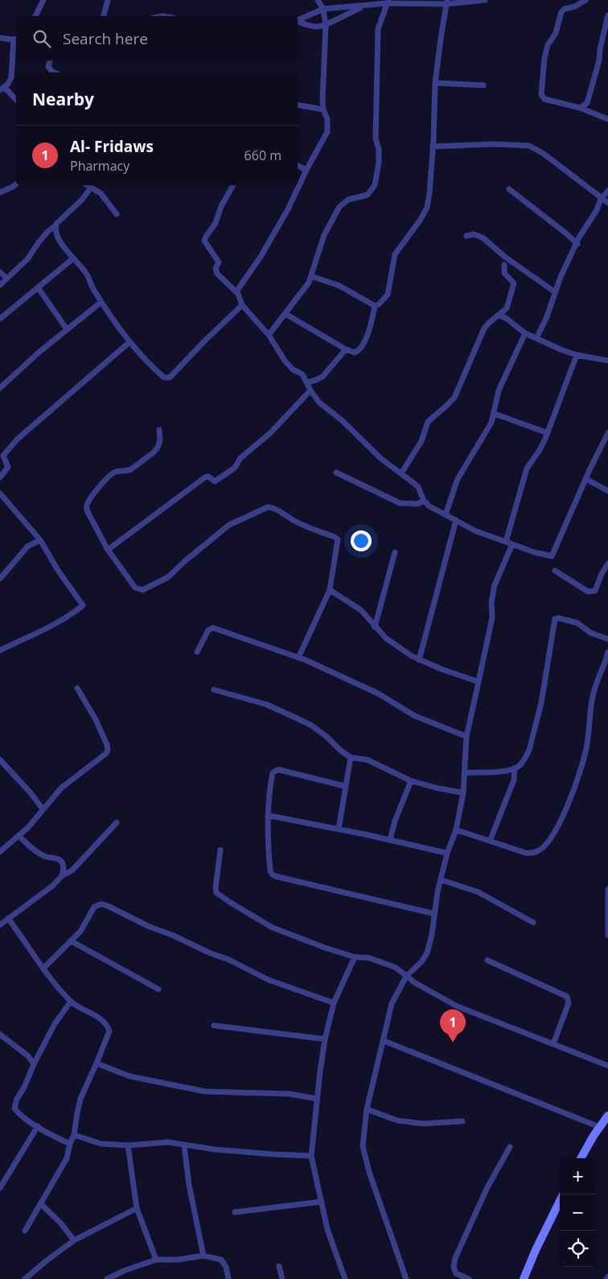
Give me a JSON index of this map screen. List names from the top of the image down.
{
  "page": {
    "search": "Search here",
    "heading": "Nearby",
    "list": [
      {
        "mark": "1",
        "name": "Al- Fridaws",
        "note": "Pharmacy",
        "value": "660 m"
      }
    ],
    "pins": "1",
    "map_buttons": ["+", "−"]
  }
}
